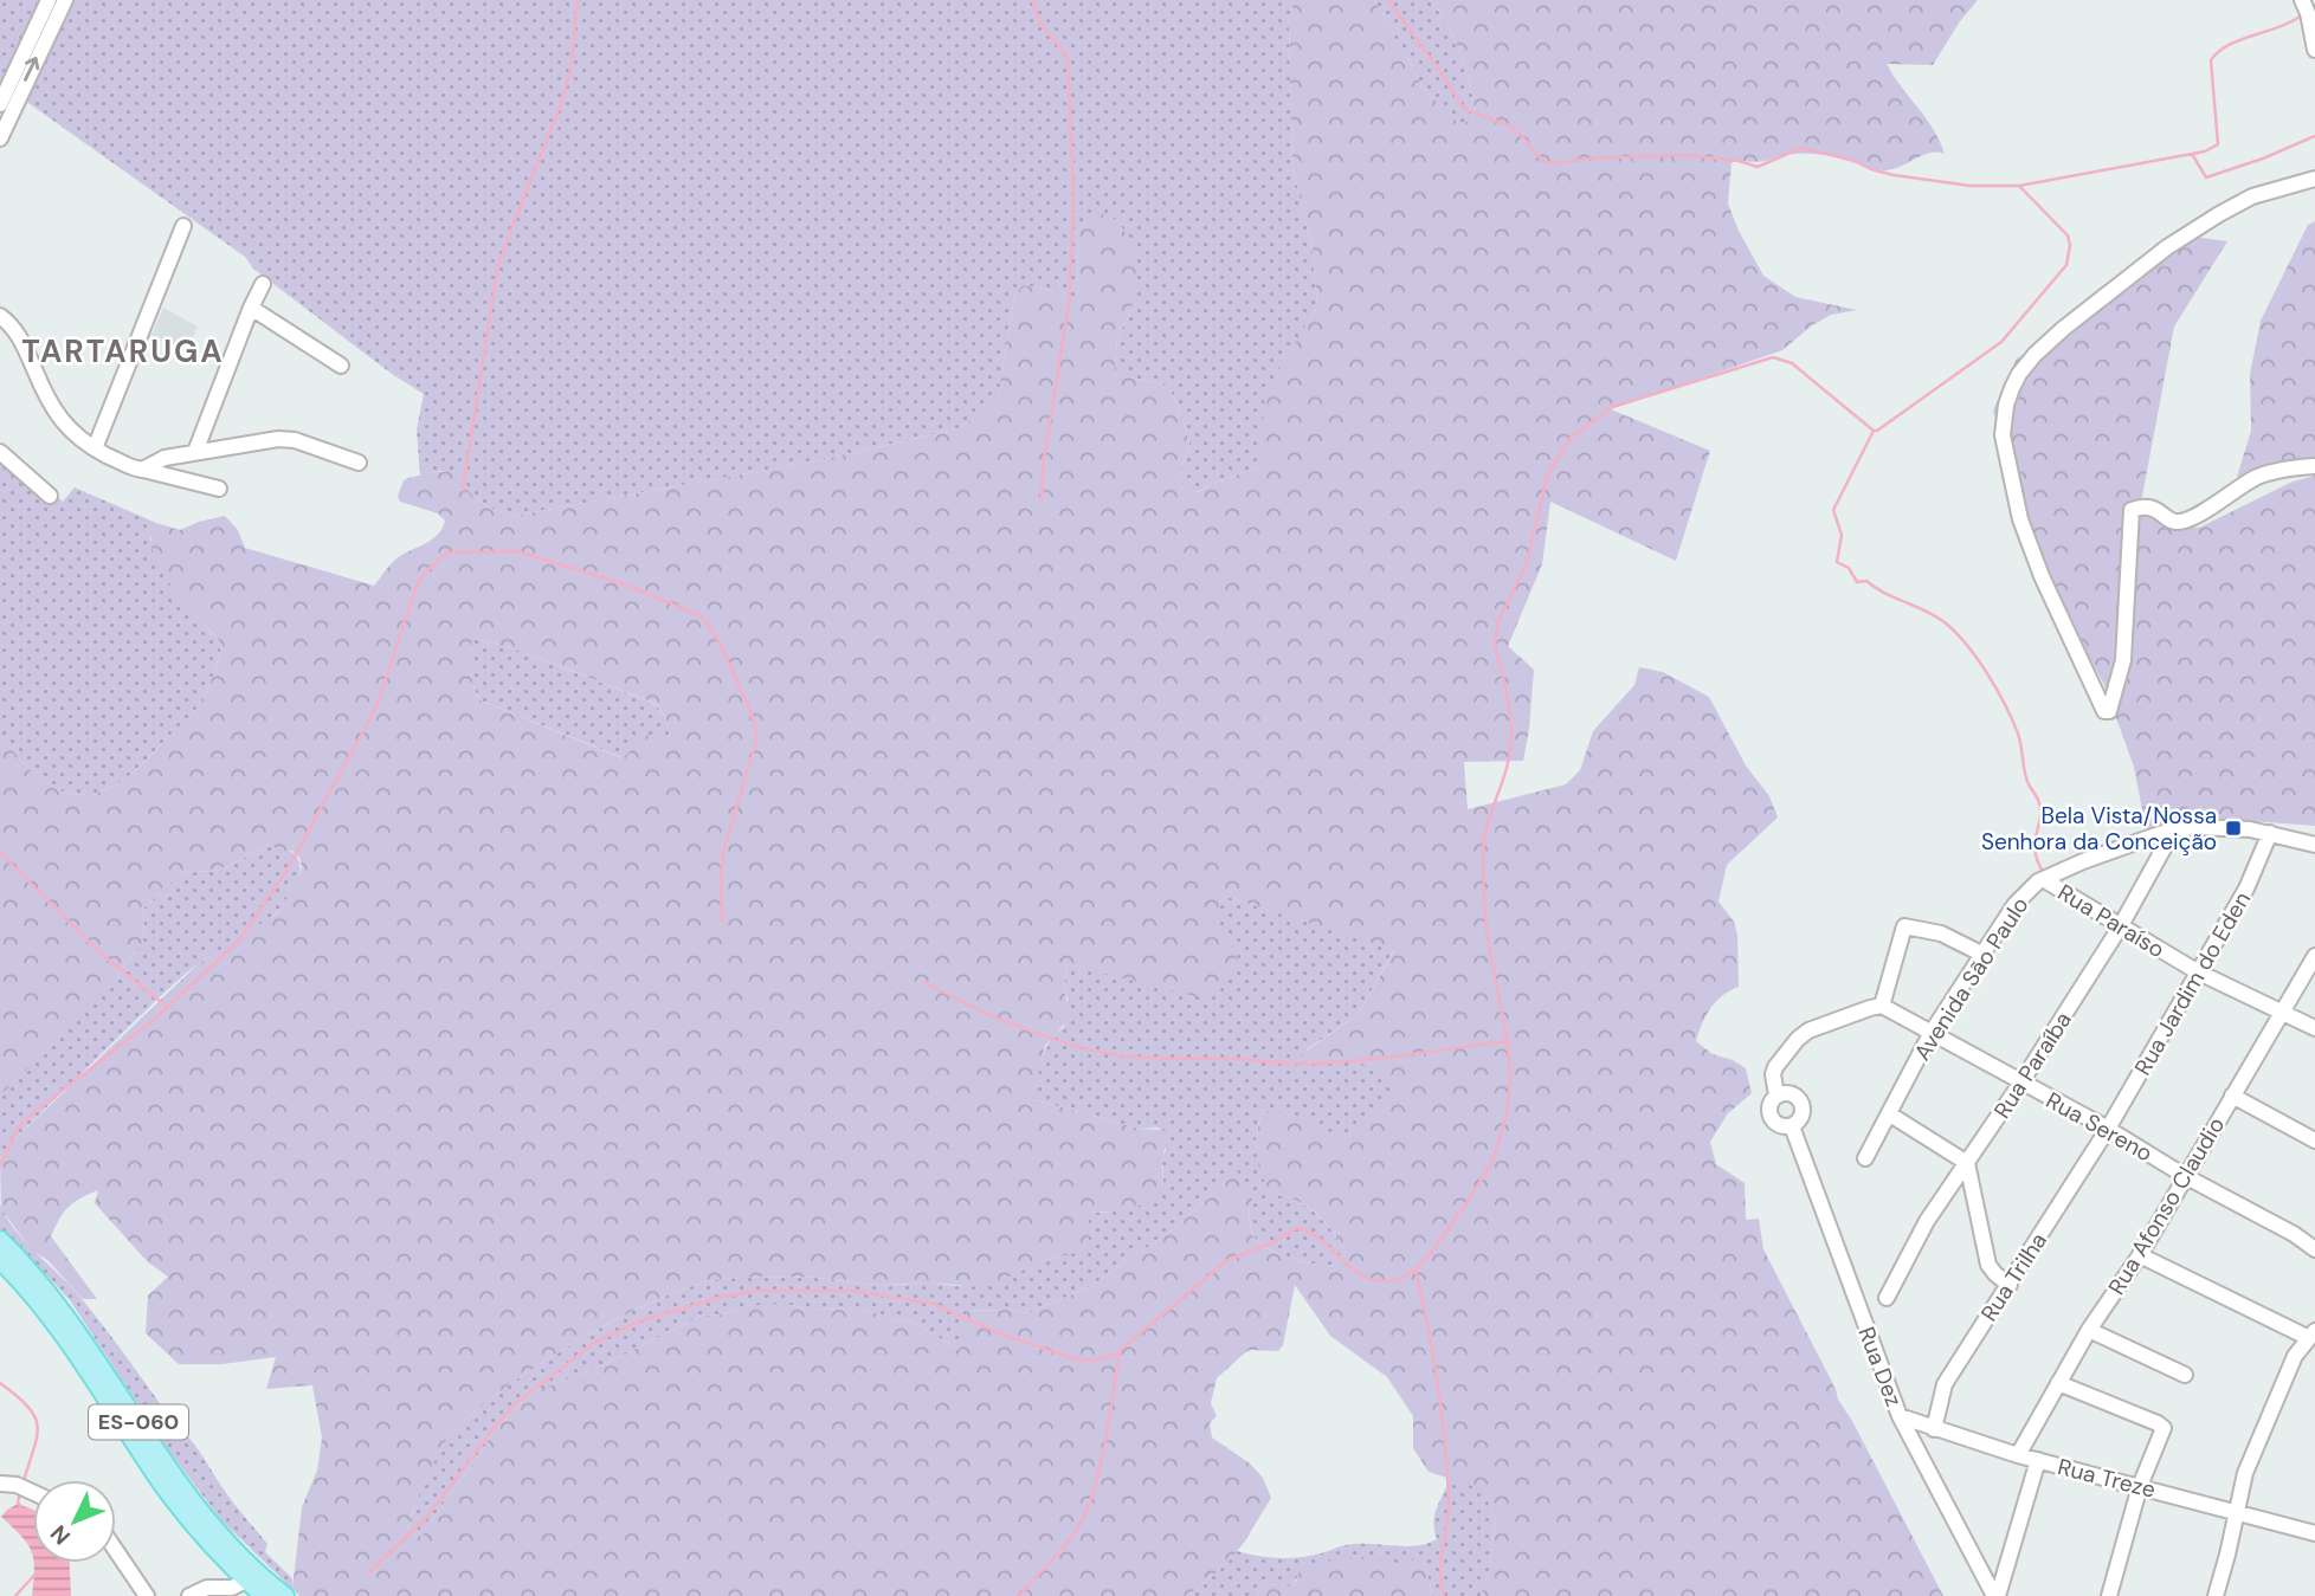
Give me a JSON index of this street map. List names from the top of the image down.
{
  "streets": {
    "main road": ["ES-060"],
    "street": [
      "Rua Paraíso",
      "Avenida São Paulo",
      "Rua Jardim do Eden",
      "Rua Paraíba",
      "Rua Sereno",
      "Rua Afonso Claudio",
      "Rua Trilha",
      "Rua Dez",
      "Rua Treze"
    ]
  },
  "crossings": [
    ["Rua Paraíso", "Avenida São Paulo"],
    ["Rua Paraíso", "Rua Jardim do Eden"],
    ["Rua Paraíso", "Rua Paraíba"],
    ["Rua Paraíso", "Rua Afonso Claudio"],
    ["Avenida São Paulo", "Rua Jardim do Eden"],
    ["Avenida São Paulo", "Rua Paraíba"],
    ["Avenida São Paulo", "Rua Sereno"],
    ["Rua Jardim do Eden", "Rua Sereno"],
    ["Rua Jardim do Eden", "Rua Trilha"],
    ["Rua Paraíba", "Rua Sereno"],
    ["Rua Sereno", "Rua Afonso Claudio"],
    ["Rua Sereno", "Rua Trilha"],
    ["Rua Afonso Claudio", "Rua Treze"],
    ["Rua Trilha", "Rua Treze"],
    ["Rua Dez", "Rua Treze"]
  ],
  "districts": ["TARTARUGA"],
  "places": {
    "transit": ["Bela Vista/Nossa Senhora da Conceição"]
  },
  "north": "bottom left"
}
